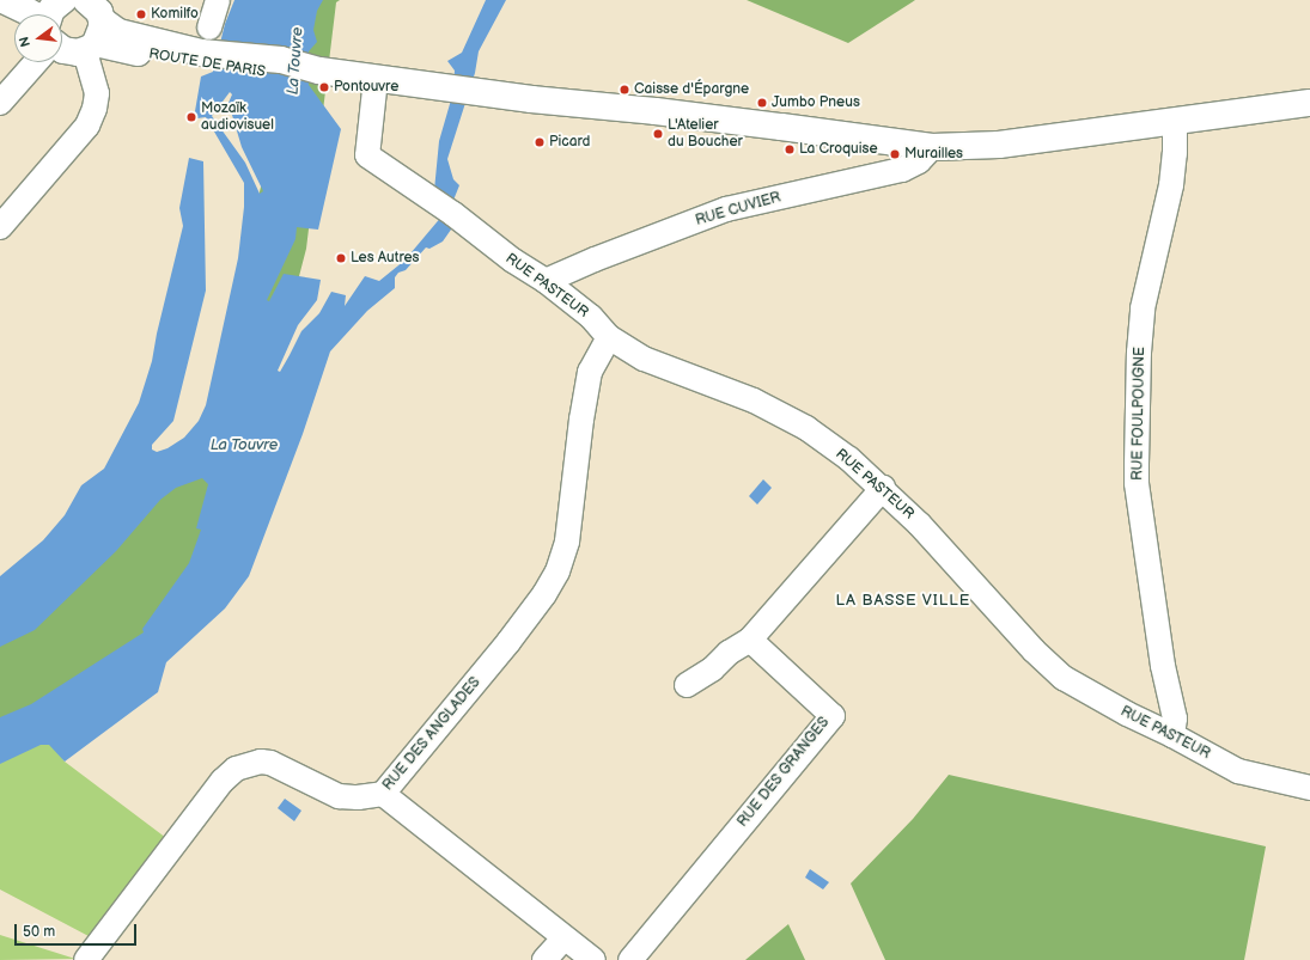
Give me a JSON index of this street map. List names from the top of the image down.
{
  "streets": {
    "street": [
      "RUE CUVIER",
      "RUE PASTEUR",
      "RUE FOULPOUGNE",
      "RUE DES ANGLADES",
      "RUE DES GRANGES"
    ]
  },
  "crossings": [
    ["RUE CUVIER", "RUE PASTEUR"],
    ["RUE PASTEUR", "RUE FOULPOUGNE"],
    ["RUE PASTEUR", "RUE DES ANGLADES"]
  ],
  "districts": ["LA BASSE VILLE"],
  "water": ["La Touvre"],
  "places": [
    "Komilfo",
    "Pontouvre",
    "Caisse d'Épargne",
    "Jumbo Pneus",
    "Mozaïk audiovisuel",
    "L'Atelier du Boucher",
    "Picard",
    "La Croquise",
    "Murailles",
    "Les Autres"
  ],
  "scale_bar": "50 m",
  "north": "left"
}
